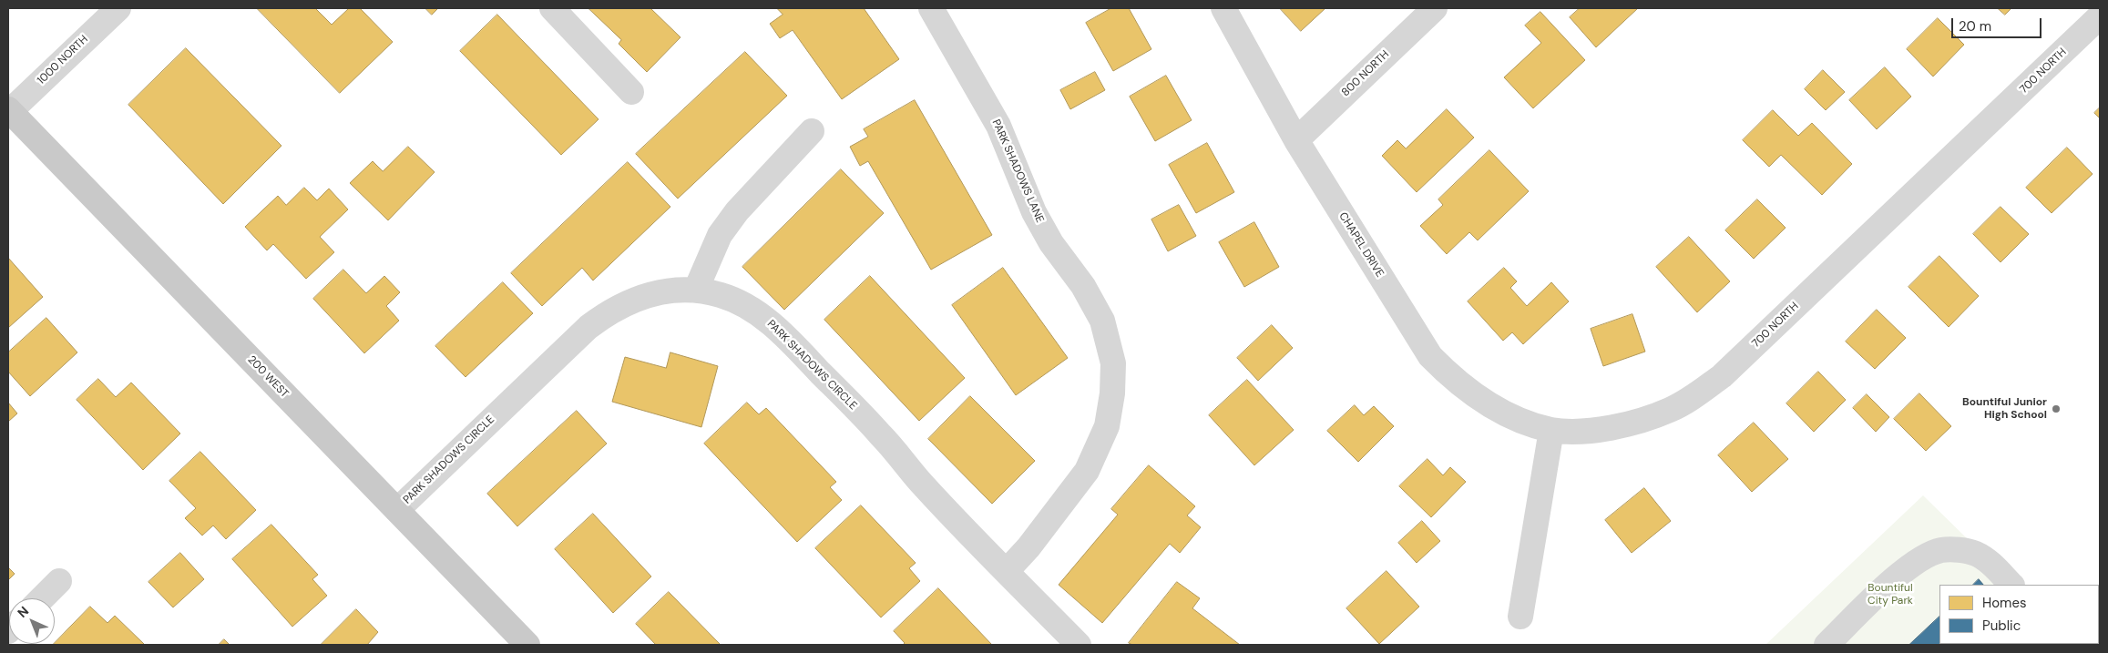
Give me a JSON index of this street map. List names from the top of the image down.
{
  "streets": {
    "main road": ["200 WEST"],
    "street": [
      "1000 NORTH",
      "700 NORTH",
      "800 NORTH",
      "PARK SHADOWS LANE",
      "CHAPEL DRIVE",
      "PARK SHADOWS CIRCLE"
    ]
  },
  "crossings": [
    ["1000 NORTH", "200 WEST"],
    ["700 NORTH", "CHAPEL DRIVE"],
    ["800 NORTH", "CHAPEL DRIVE"],
    ["PARK SHADOWS LANE", "PARK SHADOWS CIRCLE"],
    ["PARK SHADOWS CIRCLE", "200 WEST"]
  ],
  "parks": ["Bountiful City Park"],
  "places": ["Bountiful Junior High School"],
  "legend": ["Homes", "Public"],
  "scale_bar": "20 m",
  "north": "top left"
}
